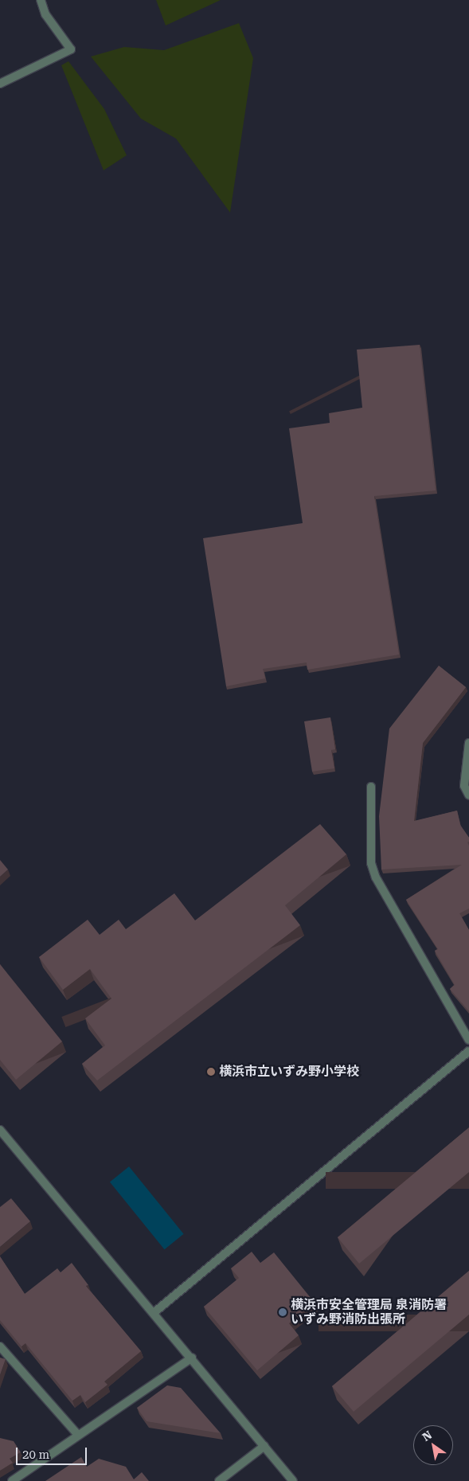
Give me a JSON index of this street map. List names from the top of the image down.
{
  "places": ["横浜市立いずみ野小学校", "横浜市安全管理局 泉消防署 いずみ野消防出張所"],
  "scale_bar": "20 m",
  "north": "top left"
}
